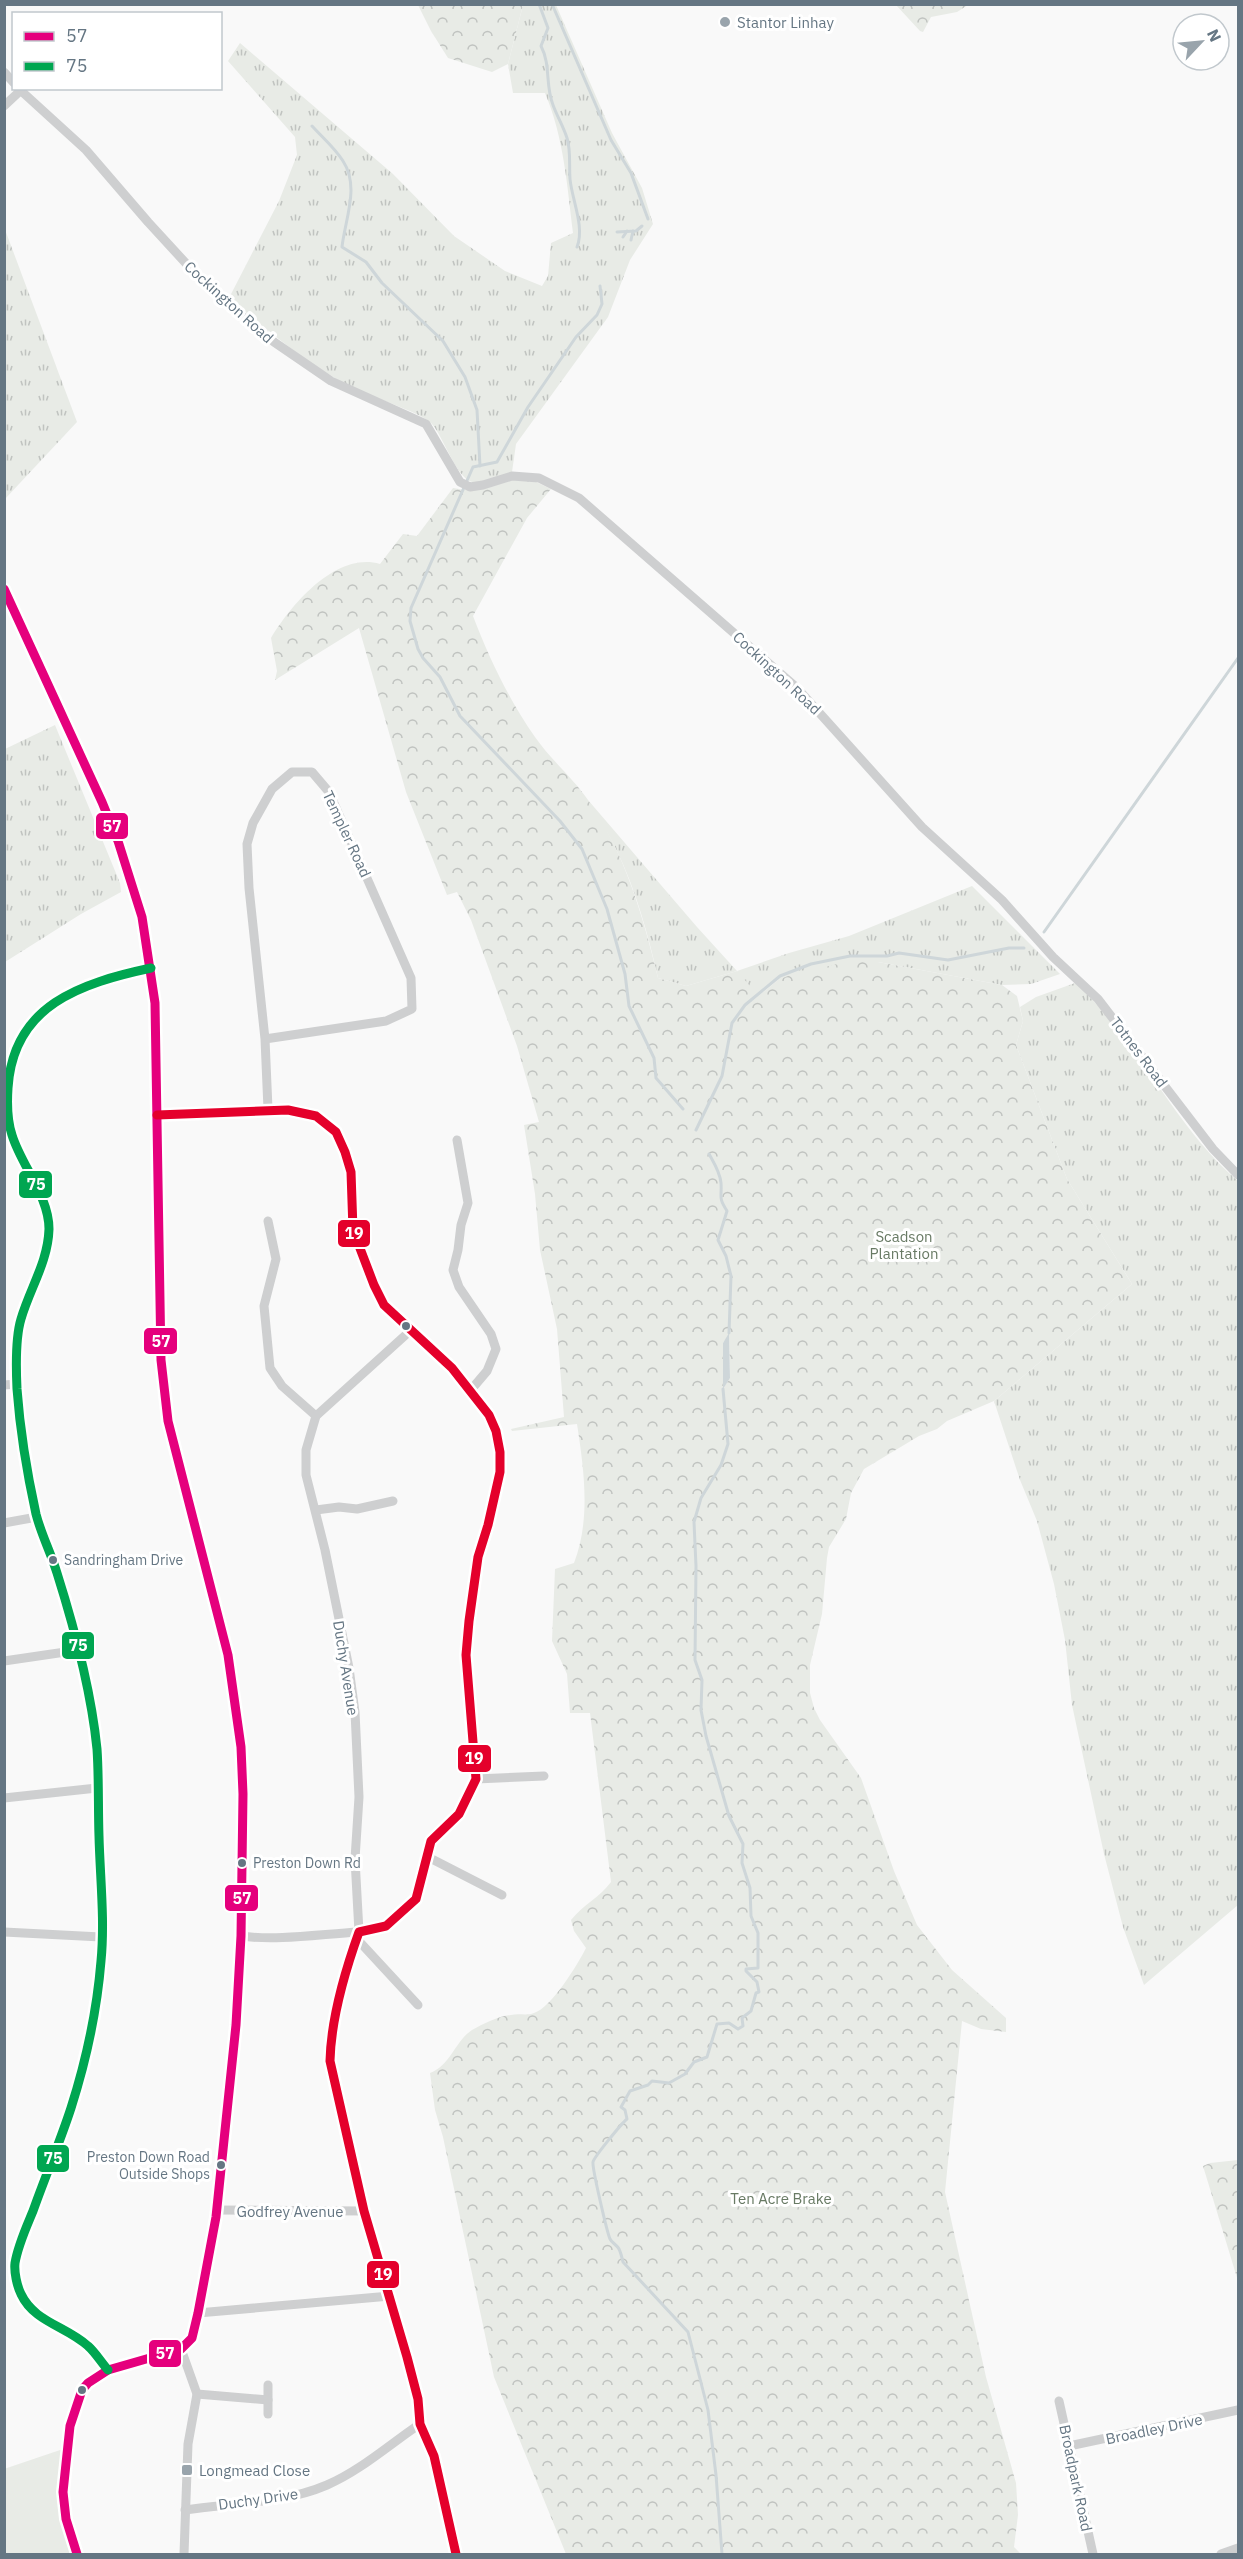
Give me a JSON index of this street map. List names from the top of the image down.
{
  "streets": {
    "street": [
      "Cockington Road",
      "Templer Road",
      "Totnes Road",
      "Duchy Avenue",
      "Godfrey Avenue",
      "Broadley Drive",
      "Broadpark Road",
      "Duchy Drive"
    ]
  },
  "crossings": [
    ["Cockington Road", "Totnes Road"],
    ["Broadley Drive", "Broadpark Road"]
  ],
  "parks": ["Scadson Plantation", "Ten Acre Brake"],
  "places": {
    "other": [
      "Stantor Linhay",
      "Sandringham Drive",
      "Preston Down Rd",
      "Preston Down Road Outside Shops"
    ],
    "transit": ["Longmead Close"]
  },
  "lines": ["transit line 57", "transit line 75", "transit line 19"],
  "legend": ["57", "75"],
  "north": "top right"
}
